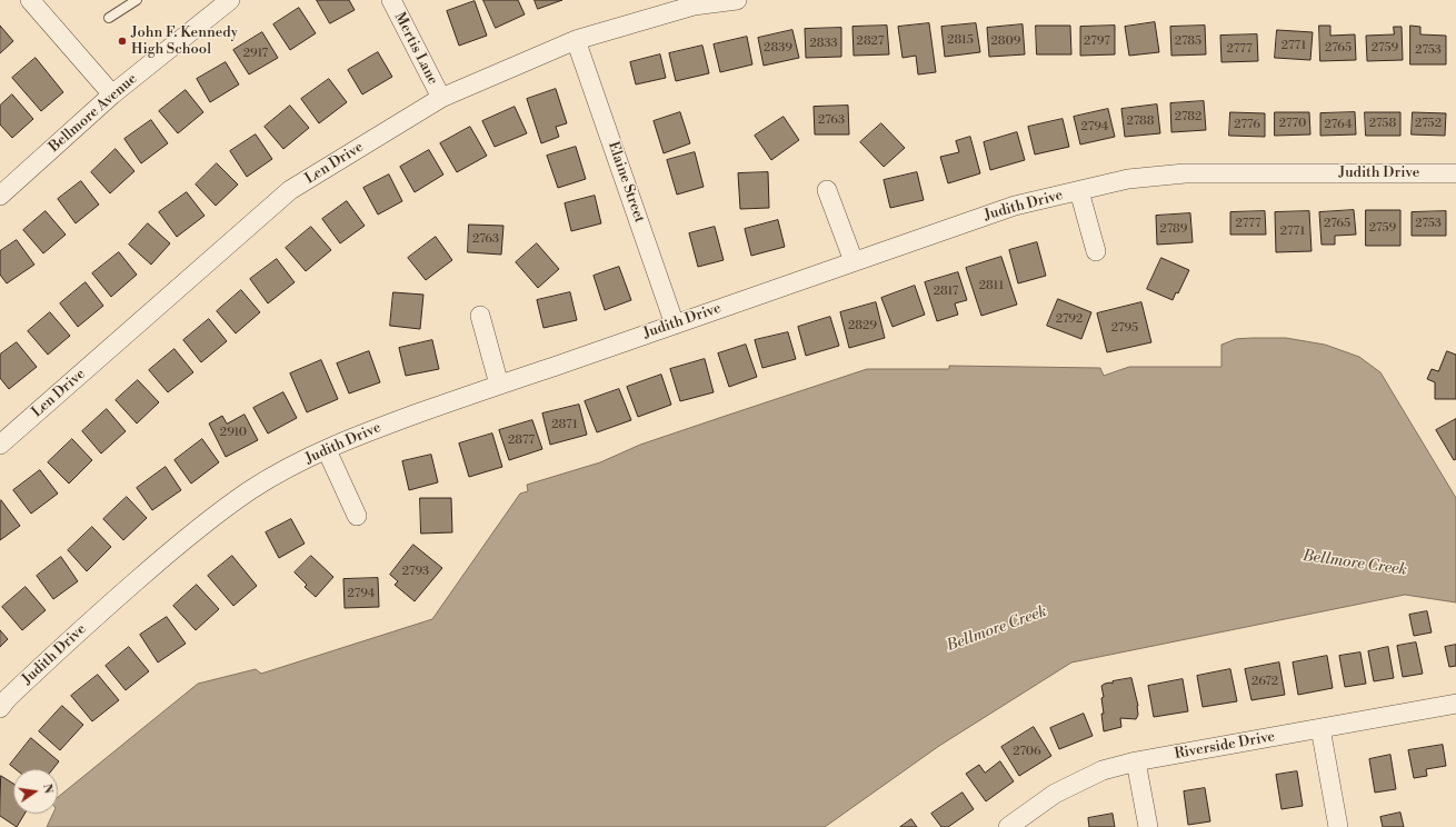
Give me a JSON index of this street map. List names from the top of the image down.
{
  "streets": {
    "street": [
      "Mertis Lane",
      "Bellmore Avenue",
      "Len Drive",
      "Judith Drive",
      "Elaine Street",
      "Riverside Drive"
    ]
  },
  "crossings": [
    ["Mertis Lane", "Len Drive"],
    ["Len Drive", "Elaine Street"],
    ["Judith Drive", "Elaine Street"]
  ],
  "water": ["Bellmore Creek"],
  "places": ["John F. Kennedy High School"],
  "house_numbers": [
    "2815",
    "2827",
    "2809",
    "2797",
    "2785",
    "2833",
    "2771",
    "2839",
    "2765",
    "2759",
    "2777",
    "2753",
    "2917",
    "2782",
    "2763",
    "2788",
    "2770",
    "2758",
    "2752",
    "2776",
    "2764",
    "2794",
    "2777",
    "2765",
    "2753",
    "2759",
    "2789",
    "2771",
    "2763",
    "2811",
    "2817",
    "2792",
    "2829",
    "2795",
    "2871",
    "2910",
    "2877",
    "2793",
    "2794",
    "2672",
    "2706"
  ],
  "north": "right"
}
